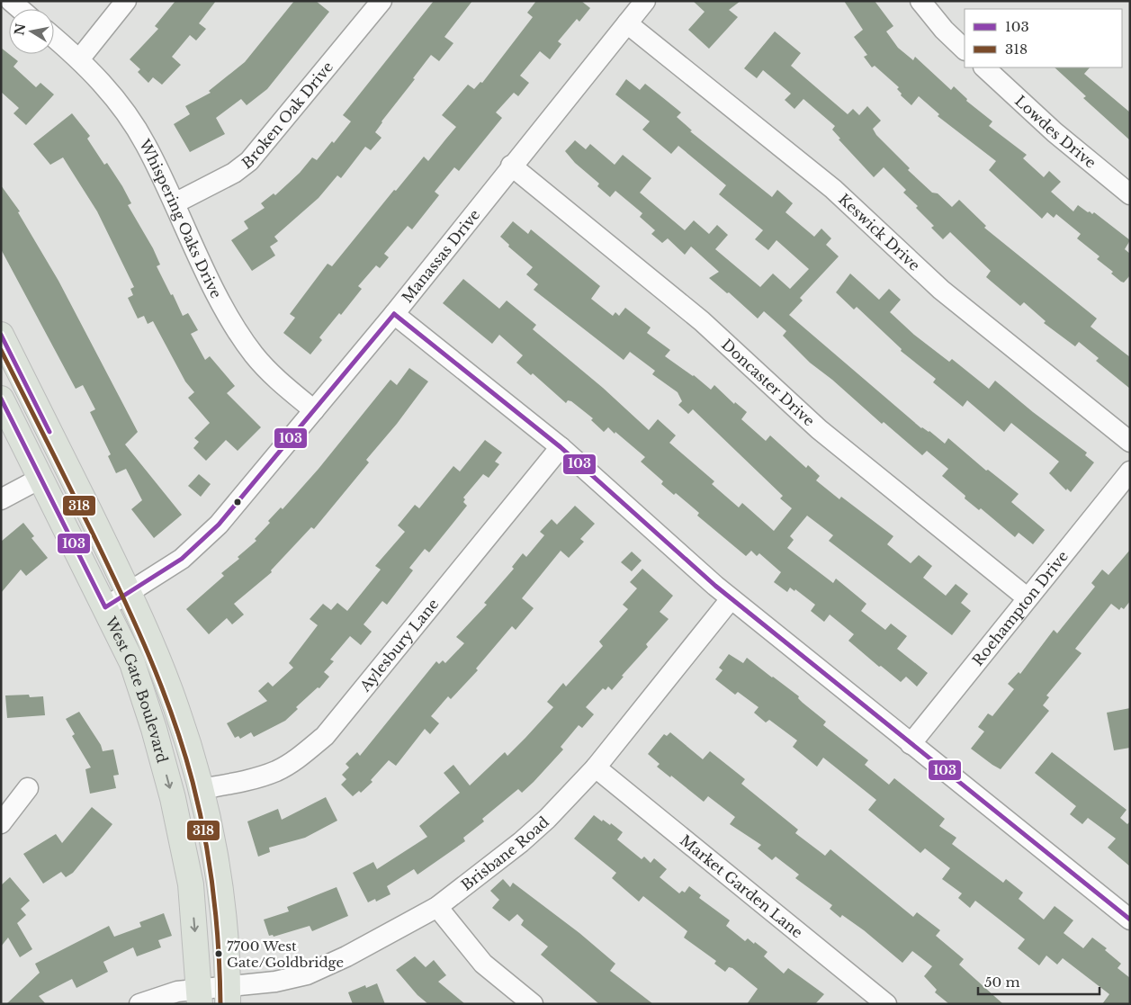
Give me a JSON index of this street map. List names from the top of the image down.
{
  "streets": {
    "main road": ["West Gate Boulevard"],
    "street": [
      "Broken Oak Drive",
      "Lowdes Drive",
      "Whispering Oaks Drive",
      "Keswick Drive",
      "Manassas Drive",
      "Doncaster Drive",
      "Roehampton Drive",
      "Aylesbury Lane",
      "Brisbane Road",
      "Market Garden Lane"
    ]
  },
  "crossings": [
    ["Broken Oak Drive", "Whispering Oaks Drive"],
    ["Whispering Oaks Drive", "Manassas Drive"],
    ["Keswick Drive", "Manassas Drive"],
    ["Manassas Drive", "Doncaster Drive"],
    ["Manassas Drive", "West Gate Boulevard"],
    ["Doncaster Drive", "Roehampton Drive"],
    ["Aylesbury Lane", "West Gate Boulevard"],
    ["West Gate Boulevard", "Brisbane Road"],
    ["Brisbane Road", "Market Garden Lane"]
  ],
  "places": ["7700 West Gate/Goldbridge"],
  "lines": ["transit line 103", "transit line 318"],
  "legend": ["103", "318"],
  "scale_bar": "50 m",
  "north": "left"
}
